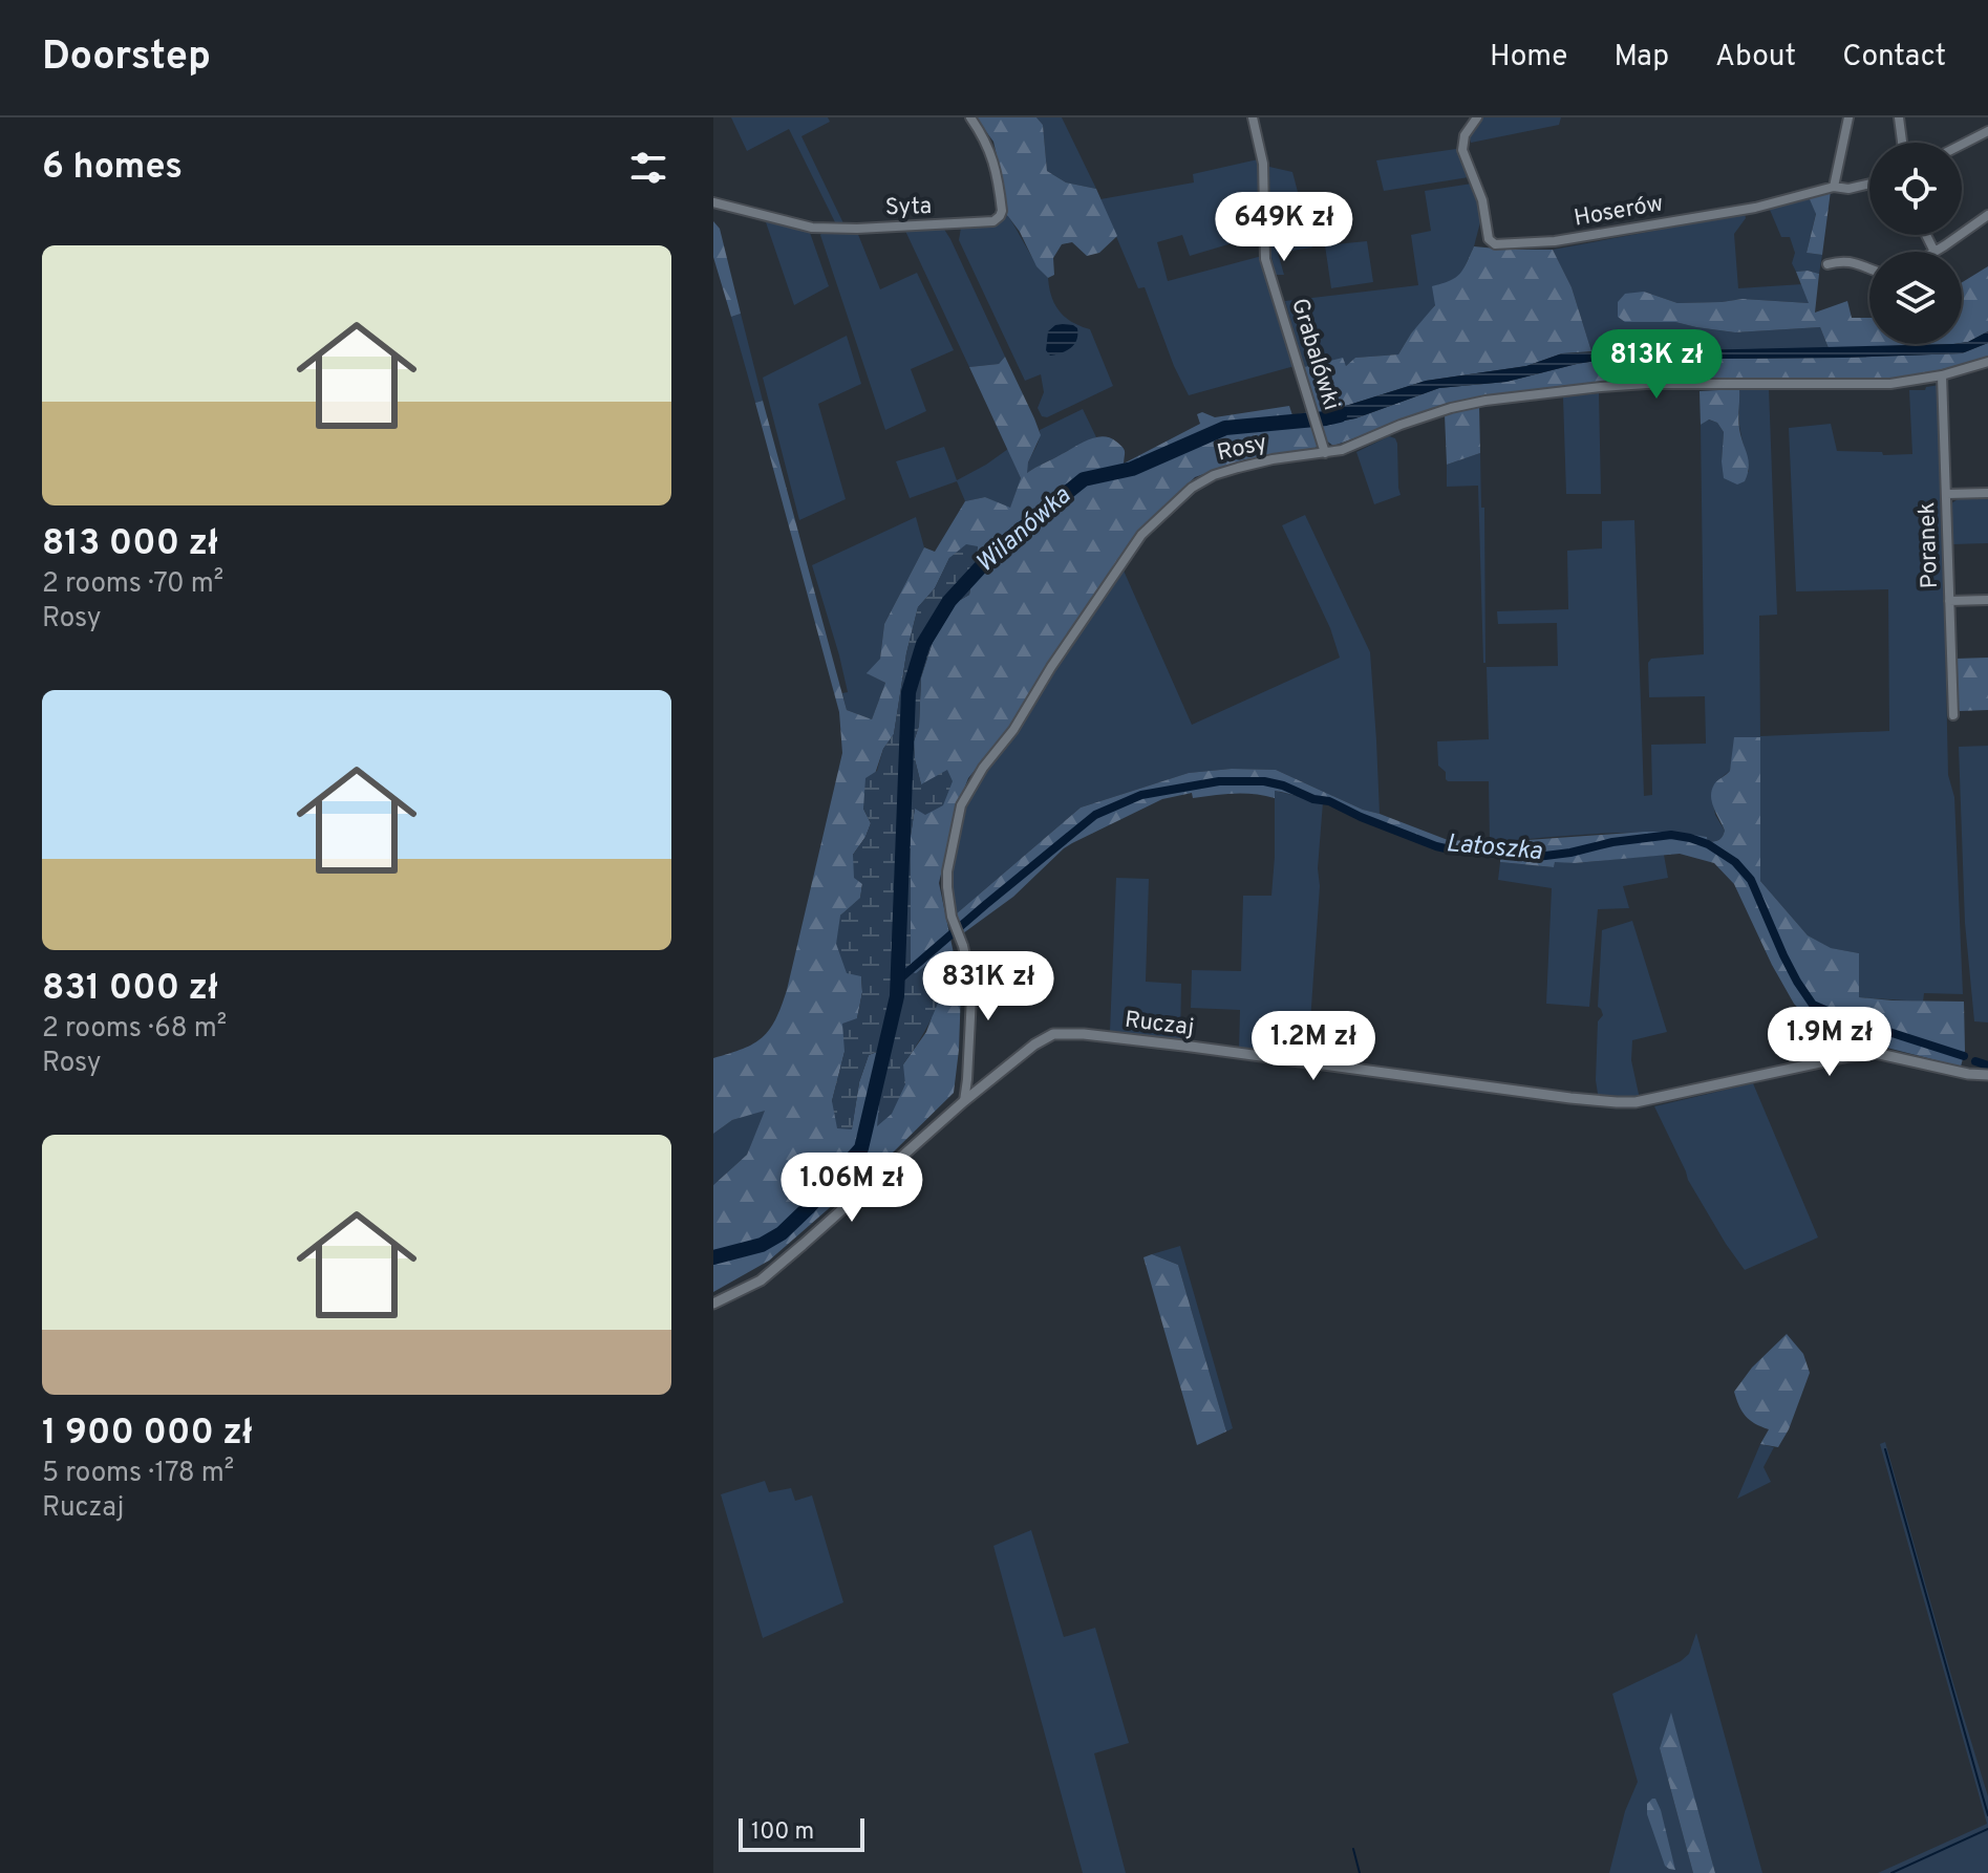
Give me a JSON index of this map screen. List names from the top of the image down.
{
  "streets": {
    "street": [
      "Syta",
      "Hoserów",
      "Grabalówki",
      "Rosy",
      "Poranek",
      "Ruczaj"
    ]
  },
  "crossings": [
    ["Grabalówki", "Rosy"],
    ["Rosy", "Poranek"],
    ["Rosy", "Ruczaj"]
  ],
  "water": ["Wilanówka", "Latoszka"],
  "scale_bar": "100 m",
  "page": {
    "header": "Doorstep",
    "nav": [
      "Home",
      "Map",
      "About",
      "Contact"
    ],
    "heading": "6 homes",
    "price": [
      "649K zł",
      "813K zł",
      "831K zł",
      "1.9M zł",
      "1.2M zł",
      "1.06M zł"
    ],
    "list": [
      {
        "name": "813 000 zł",
        "note": "2 rooms · 70 m² · Rosy"
      },
      {
        "name": "831 000 zł",
        "note": "2 rooms · 68 m² · Rosy"
      },
      {
        "name": "1 900 000 zł",
        "note": "5 rooms · 178 m² · Ruczaj"
      }
    ],
    "scale": "100 m"
  }
}
